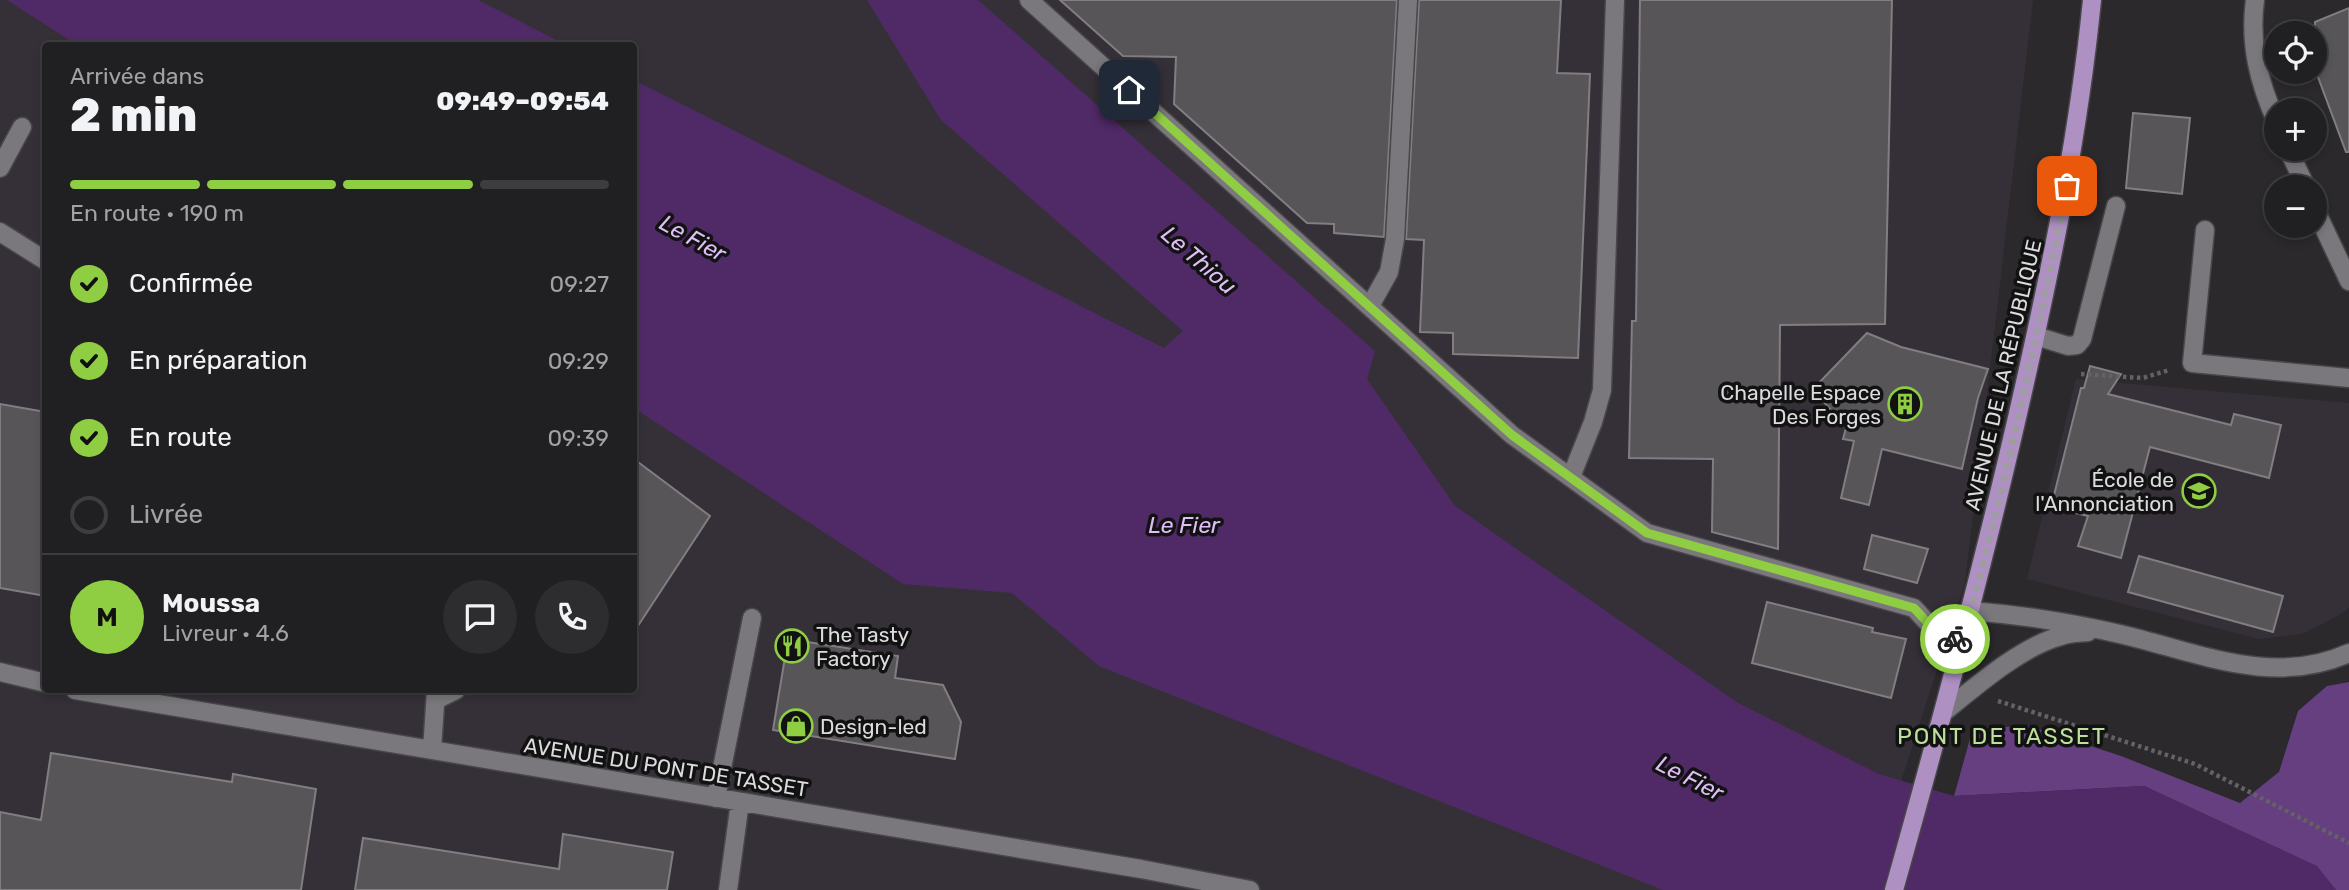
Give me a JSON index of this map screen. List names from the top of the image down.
{
  "streets": {
    "main road": ["AVENUE DE LA RÉPUBLIQUE"],
    "street": ["AVENUE DU PONT DE TASSET"]
  },
  "districts": ["PONT DE TASSET"],
  "water": ["Le Fier", "Le Thiou"],
  "places": {
    "building": ["Chapelle Espace Des Forges"],
    "school or university": ["École de l'Annonciation"],
    "restaurant": ["The Tasty Factory"],
    "shop": ["Design-led"]
  },
  "page": {
    "map_buttons": ["+", "−"],
    "heading": ["2 min", "Arrivée dans", "09:49–09:54"],
    "panel": ["Moussa", "Livreur · 4.6"],
    "bar": "En route · 190 m",
    "list": [
      ["Confirmée", "09:27"],
      ["En préparation", "09:29"],
      ["En route", "09:39"],
      "Livrée"
    ],
    "round": "M"
  }
}
